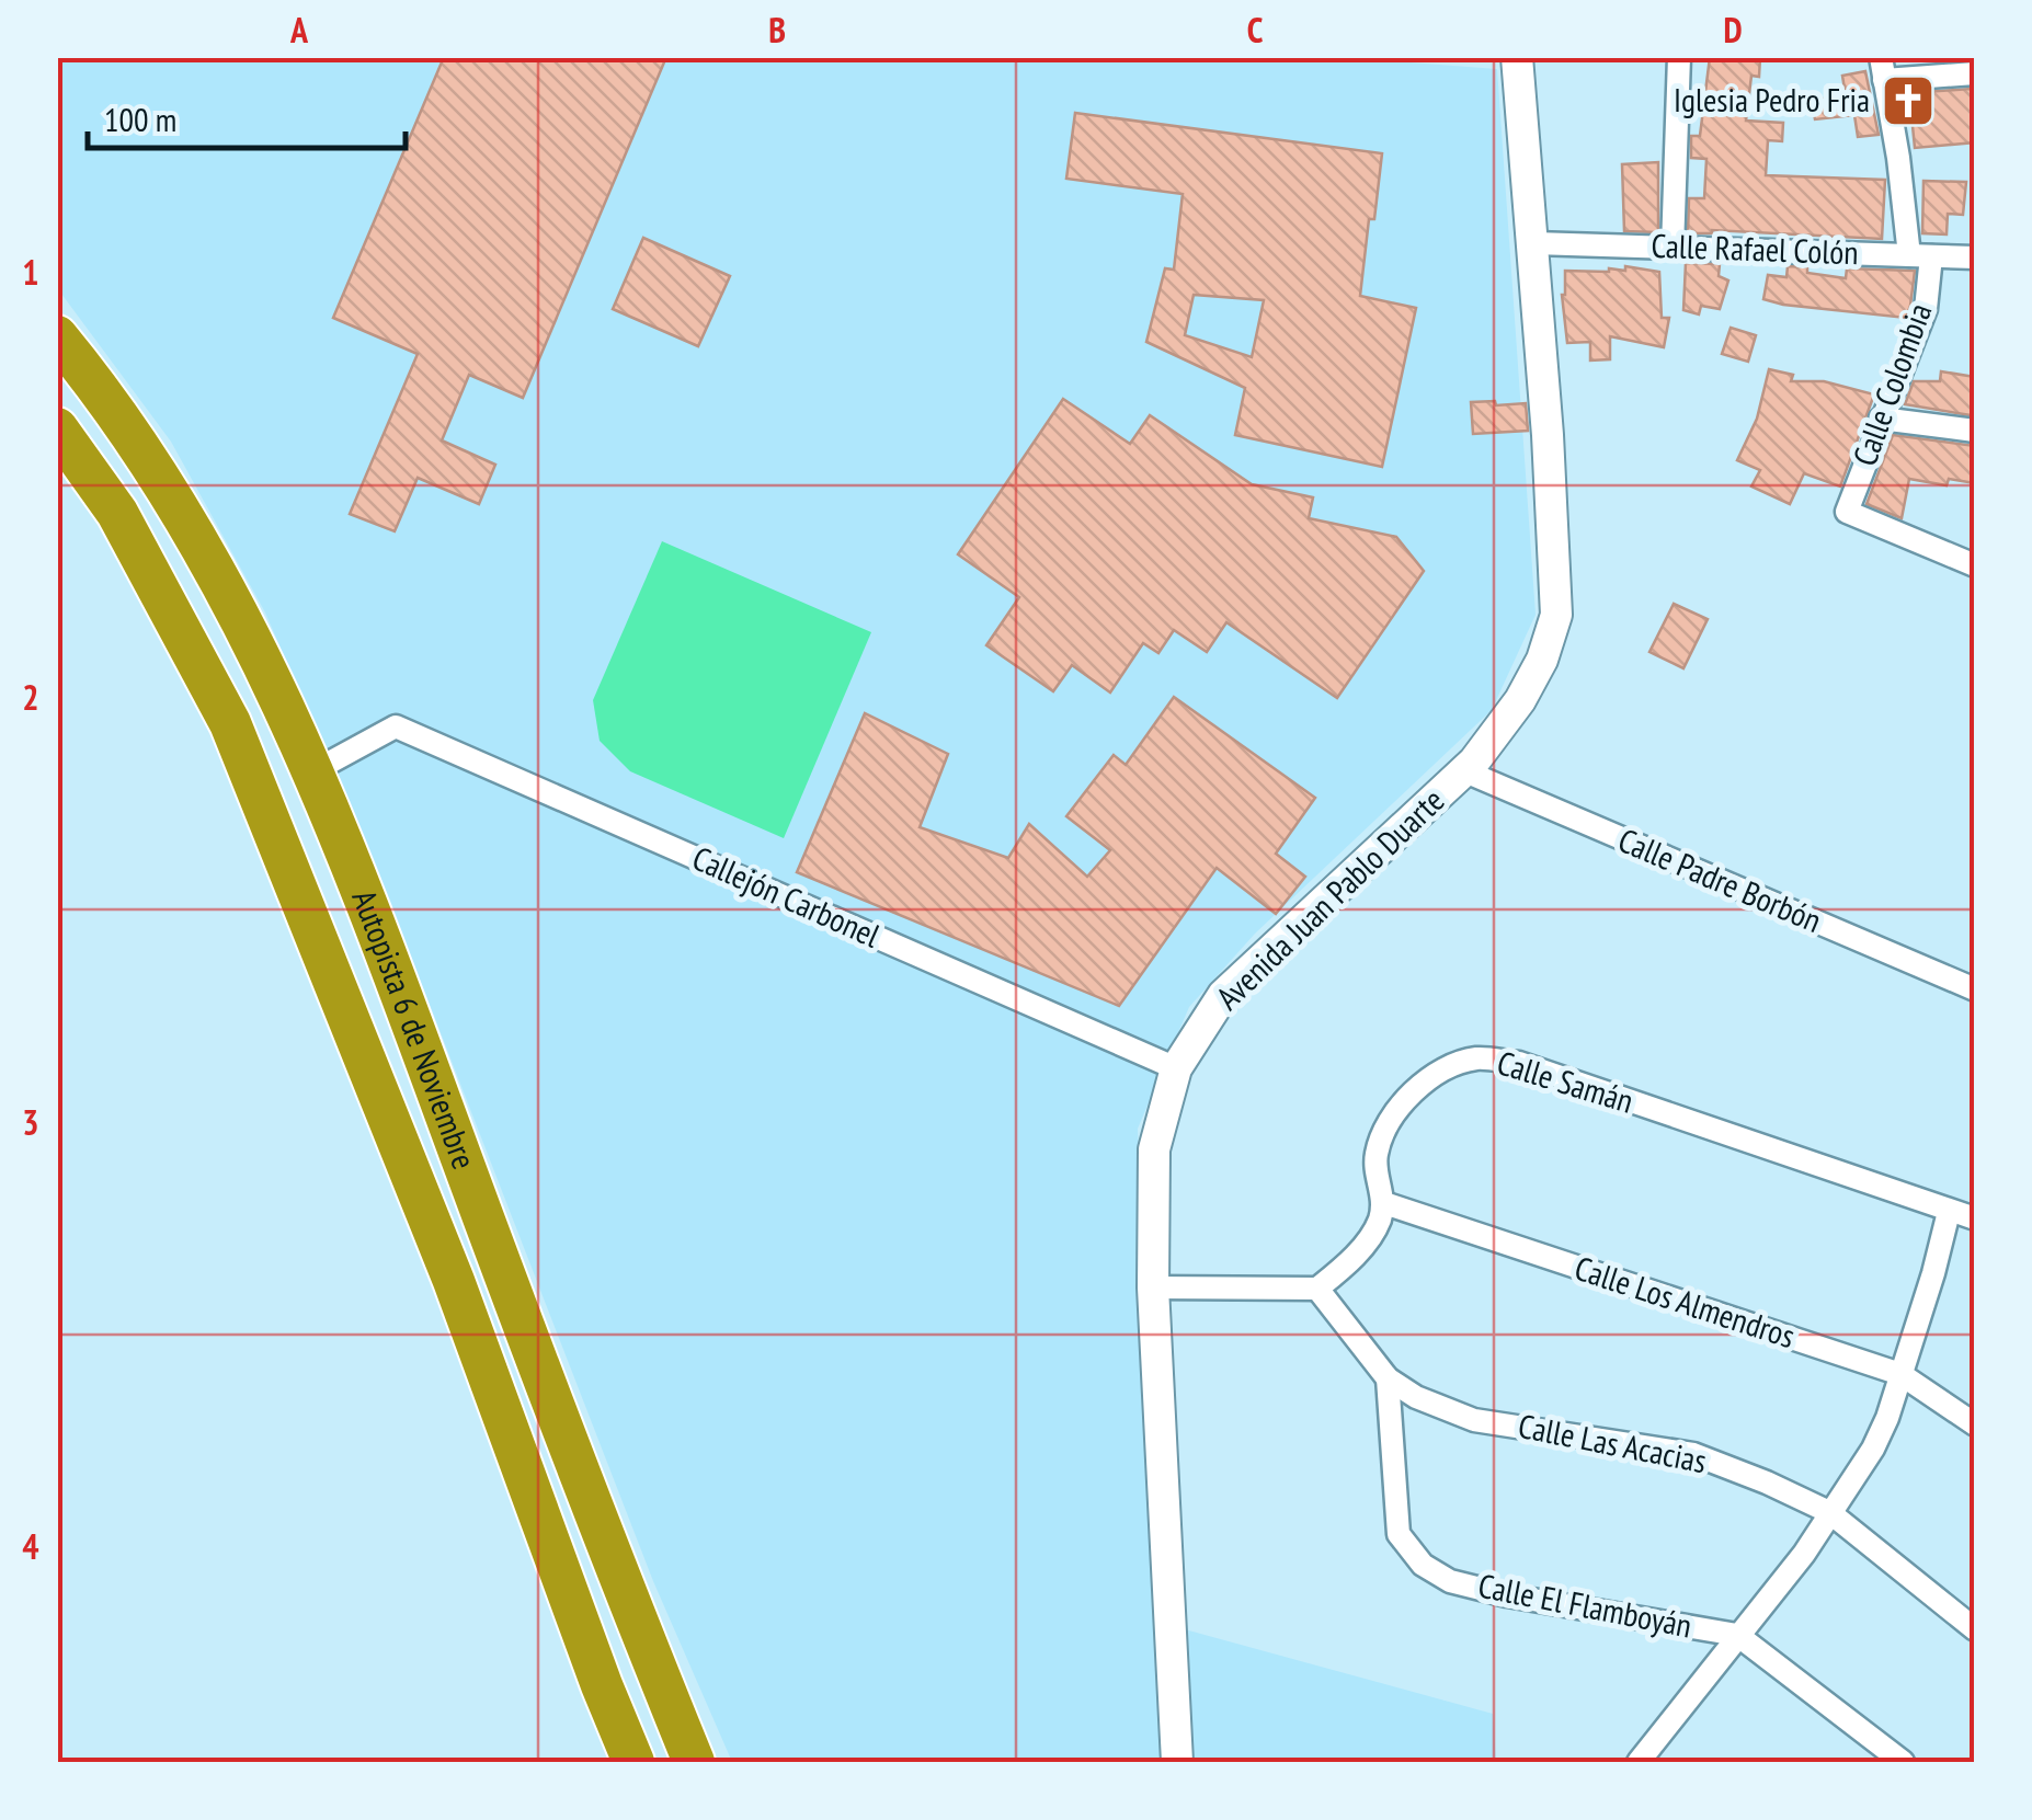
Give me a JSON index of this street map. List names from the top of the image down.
{
  "streets": {
    "highway": ["Autopista 6 de Noviembre"],
    "main road": ["Avenida Juan Pablo Duarte"],
    "street": [
      "Calle Rafael Colón",
      "Calle Colombia",
      "Calle Padre Borbón",
      "Callejón Carbonel",
      "Calle Samán",
      "Calle Los Almendros",
      "Calle Las Acacias",
      "Calle El Flamboyán"
    ]
  },
  "crossings": [
    ["Calle Rafael Colón", "Calle Colombia"],
    ["Calle Rafael Colón", "Avenida Juan Pablo Duarte"],
    ["Calle Padre Borbón", "Avenida Juan Pablo Duarte"],
    ["Callejón Carbonel", "Avenida Juan Pablo Duarte"],
    ["Callejón Carbonel", "Autopista 6 de Noviembre"],
    ["Calle Samán", "Calle Los Almendros"],
    ["Calle Las Acacias", "Calle El Flamboyán"]
  ],
  "places": {
    "church": ["Iglesia Pedro Fria"]
  },
  "scale_bar": "100 m",
  "grid": {
    "columns": [
      "A",
      "B",
      "C",
      "D"
    ],
    "rows": [
      "1",
      "2",
      "3",
      "4"
    ]
  }
}
